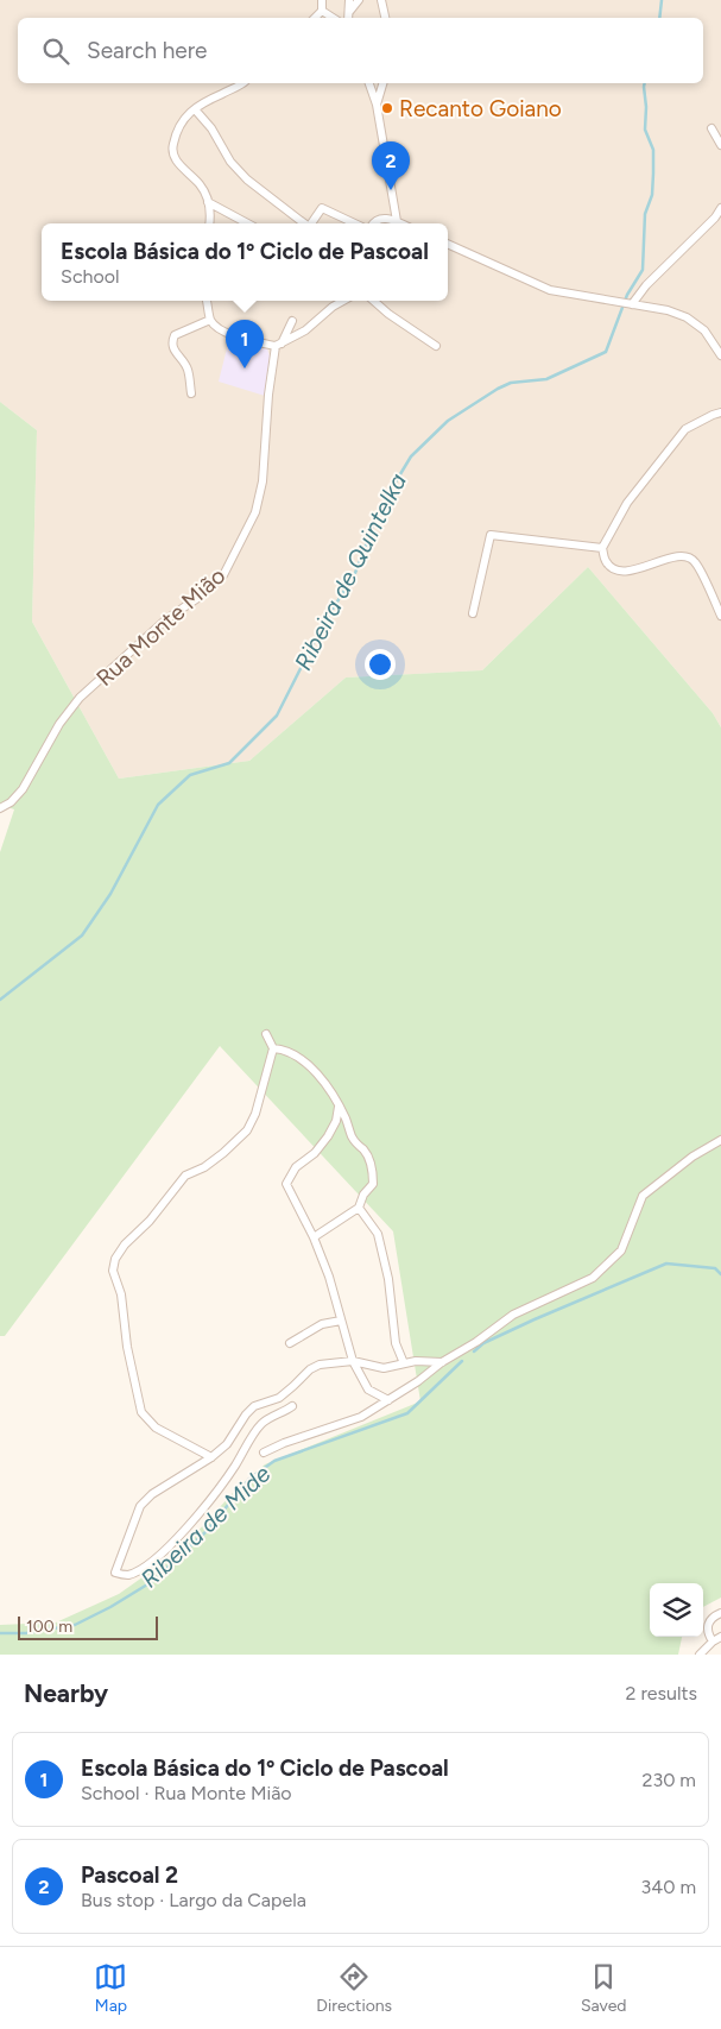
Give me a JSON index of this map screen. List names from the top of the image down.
{
  "streets": {
    "street": ["Rua Monte Mião"]
  },
  "water": ["Ribeira de Quintelka", "Ribeira de Mide"],
  "places": ["Recanto Goiano"],
  "scale_bar": "100 m",
  "page": {
    "search": "Search here",
    "pins": ["2", "1"],
    "popup": ["Escola Básica do 1º Ciclo de Pascoal", "School"],
    "scale": "100 m",
    "heading": ["Nearby", "2 results"],
    "list": [
      {
        "mark": "1",
        "name": "Escola Básica do 1º Ciclo de Pascoal",
        "note": "School · Rua Monte Mião",
        "value": "230 m"
      },
      {
        "mark": "2",
        "name": "Pascoal 2",
        "note": "Bus stop · Largo da Capela",
        "value": "340 m"
      }
    ],
    "nav": ["Map", "Directions", "Saved"]
  }
}
